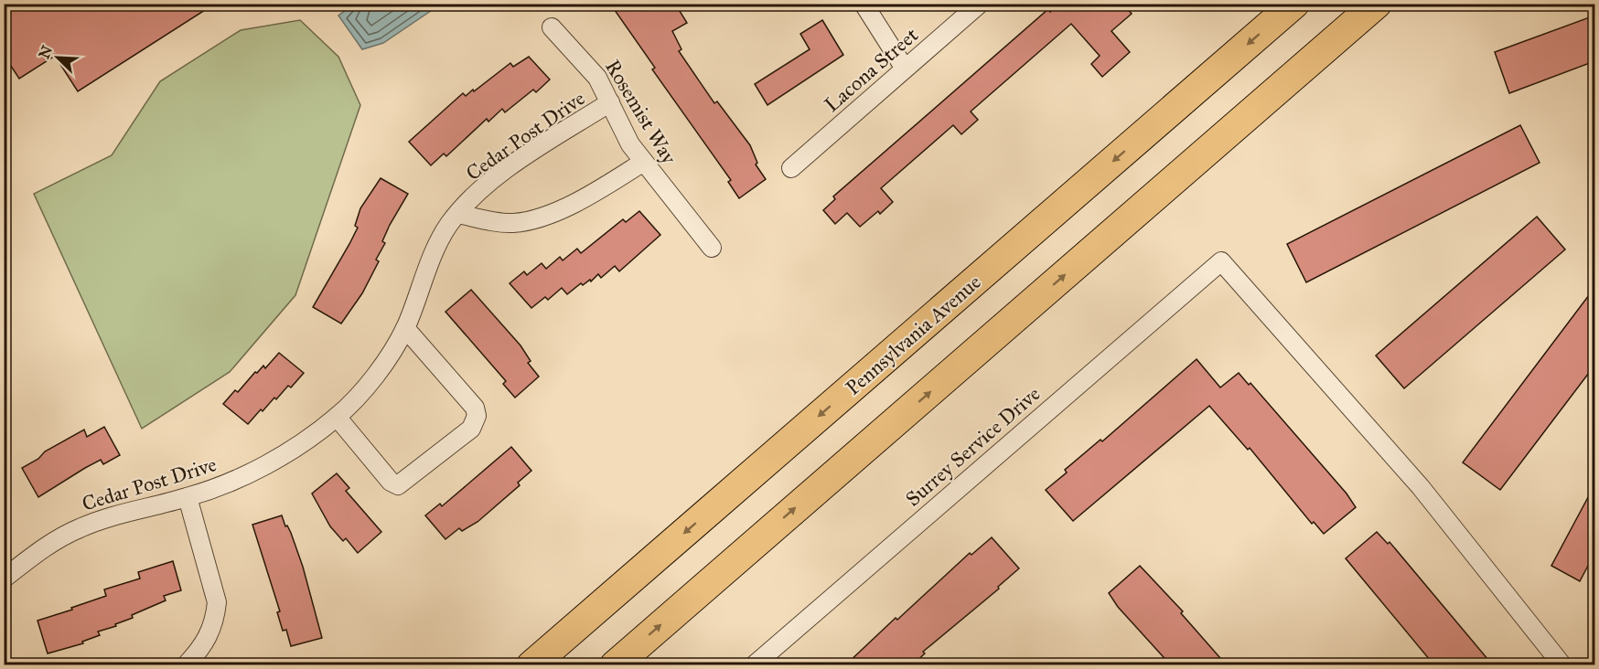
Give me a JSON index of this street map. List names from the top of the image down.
{
  "streets": {
    "highway": ["Pennsylvania Avenue"],
    "street": [
      "Lacona Street",
      "Rosemist Way",
      "Cedar Post Drive",
      "Surrey Service Drive"
    ]
  },
  "crossings": [
    ["Rosemist Way", "Cedar Post Drive"]
  ],
  "north": "top left"
}
